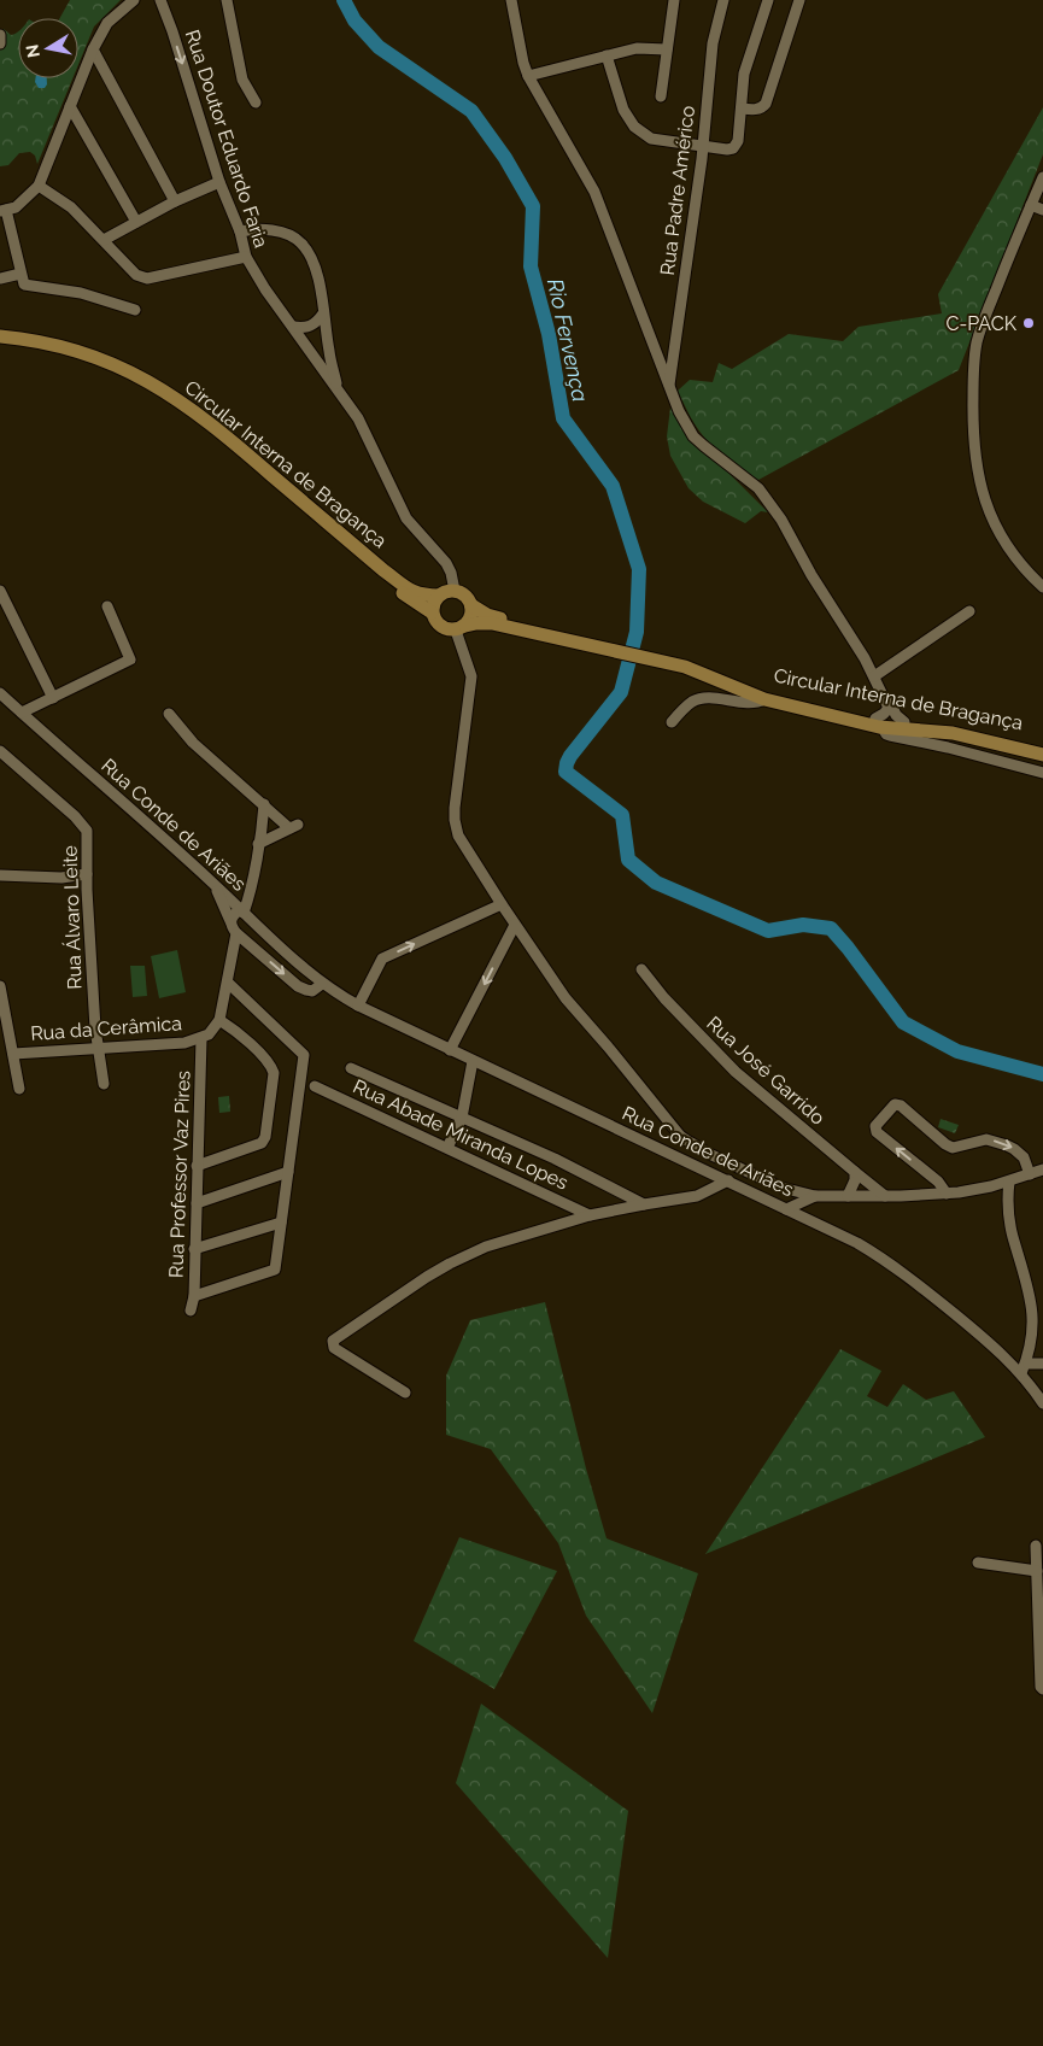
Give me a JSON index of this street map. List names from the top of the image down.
{
  "streets": {
    "main road": ["Circular Interna de Bragança"],
    "street": [
      "Rua Doutor Eduardo Faria",
      "Rua Padre Américo",
      "Rua Conde de Ariães",
      "Rua Álvaro Leite",
      "Rua da Cerâmica",
      "Rua José Garrido",
      "Rua Abade Miranda Lopes",
      "Rua Professor Vaz Pires"
    ]
  },
  "crossings": [
    ["Rua Doutor Eduardo Faria", "Circular Interna de Bragança"],
    ["Rua Álvaro Leite", "Rua da Cerâmica"],
    ["Rua da Cerâmica", "Rua Professor Vaz Pires"]
  ],
  "water": ["Rio Fervença"],
  "places": ["C-PACK"],
  "north": "left"
}
